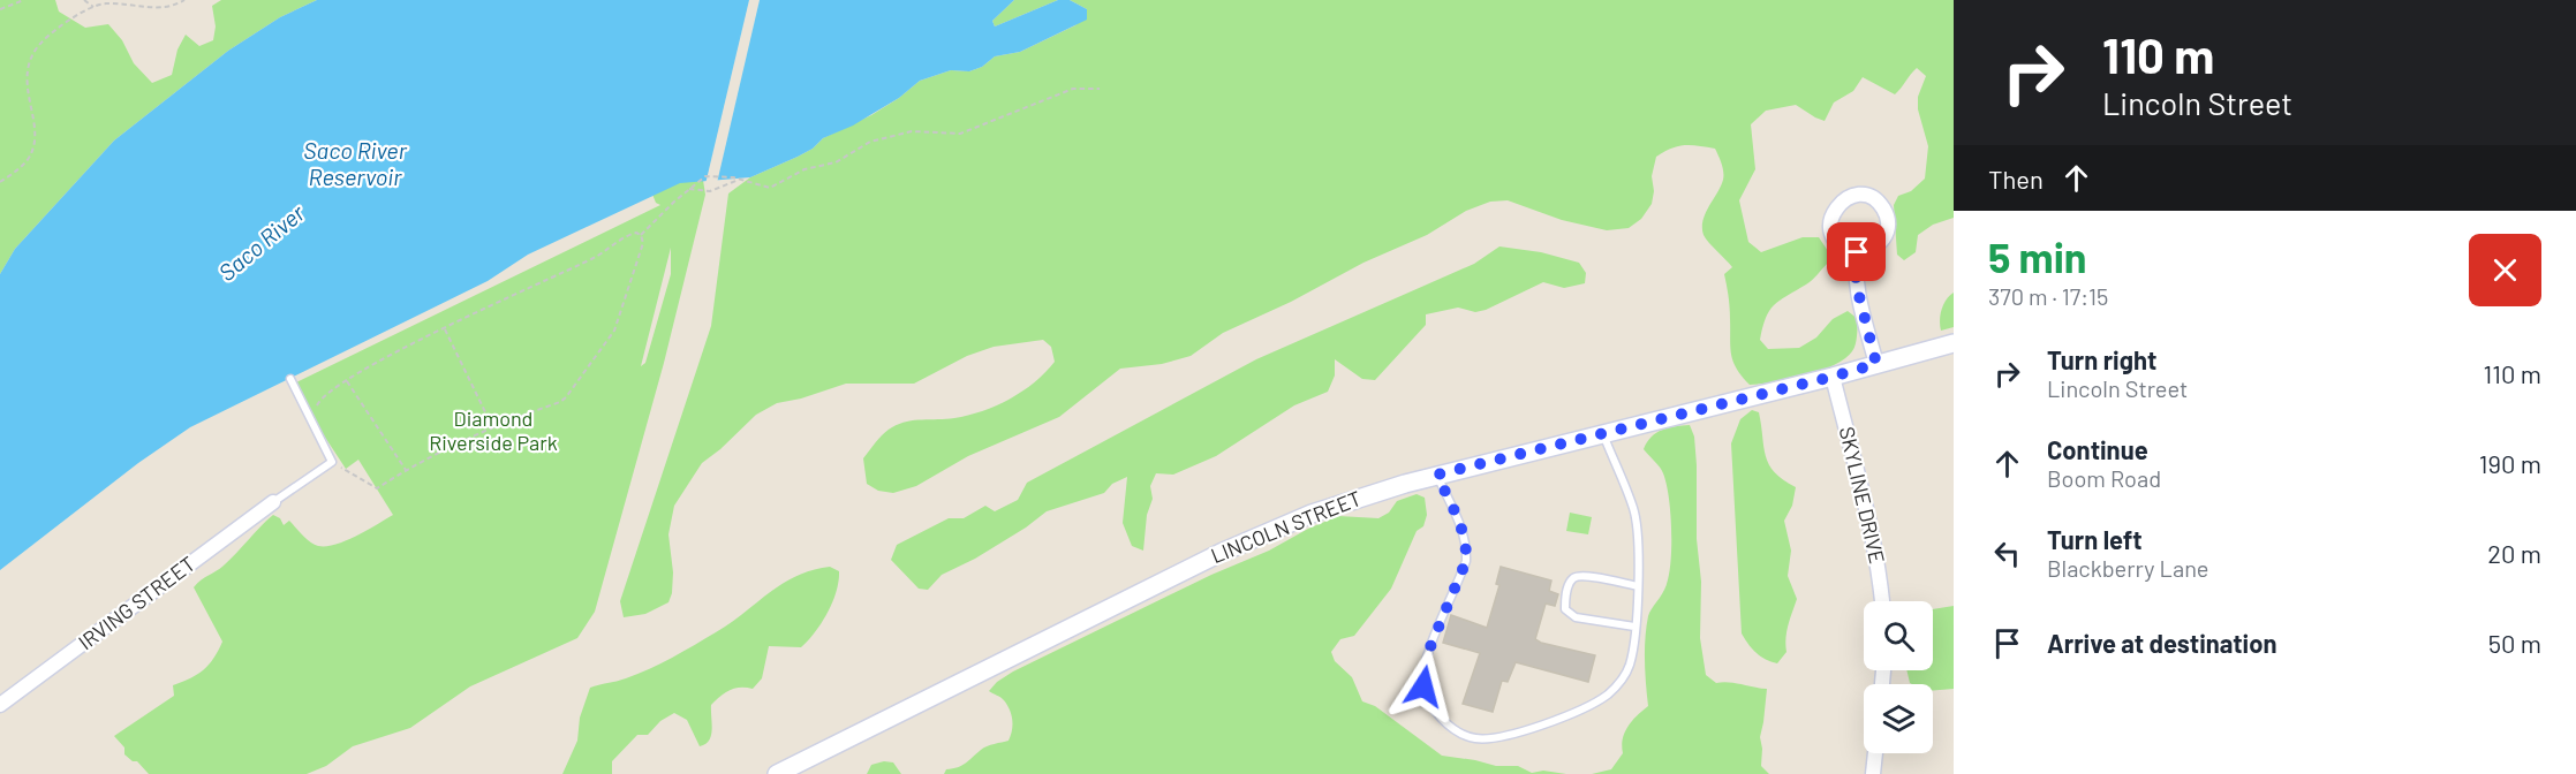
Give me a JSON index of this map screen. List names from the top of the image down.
{
  "streets": {
    "street": ["SKYLINE DRIVE", "LINCOLN STREET", "IRVING STREET"]
  },
  "crossings": [
    ["SKYLINE DRIVE", "LINCOLN STREET"]
  ],
  "water": ["Saco River Reservoir", "Saco River"],
  "parks": ["Diamond Riverside Park"],
  "page": {
    "turn": ["110 m", "Lincoln Street"],
    "then": "Then",
    "heading": ["5 min", "370 m · 17:15"],
    "list": [
      {
        "name": "Turn right",
        "note": "Lincoln Street",
        "value": "110 m"
      },
      {
        "name": "Continue",
        "note": "Boom Road",
        "value": "190 m"
      },
      {
        "name": "Turn left",
        "note": "Blackberry Lane",
        "value": "20 m"
      },
      {
        "name": "Arrive at destination",
        "value": "50 m"
      }
    ]
  }
}
